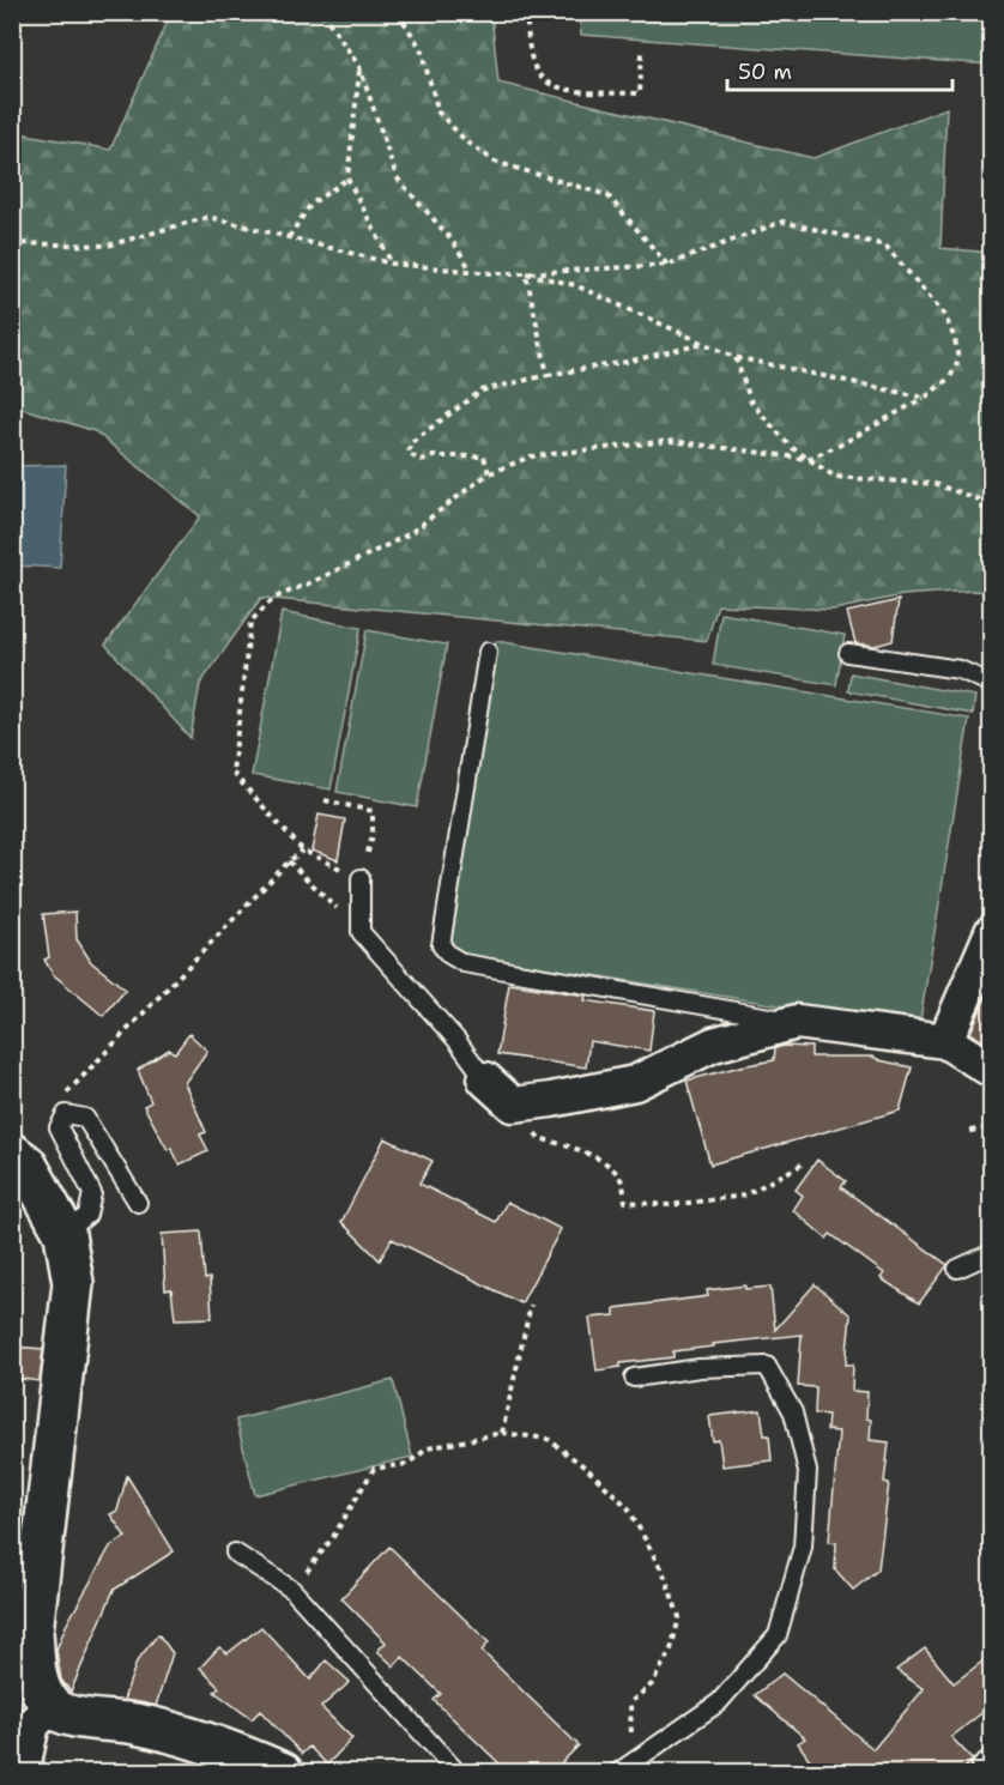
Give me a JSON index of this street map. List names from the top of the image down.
{
  "scale_bar": "50 m"
}
